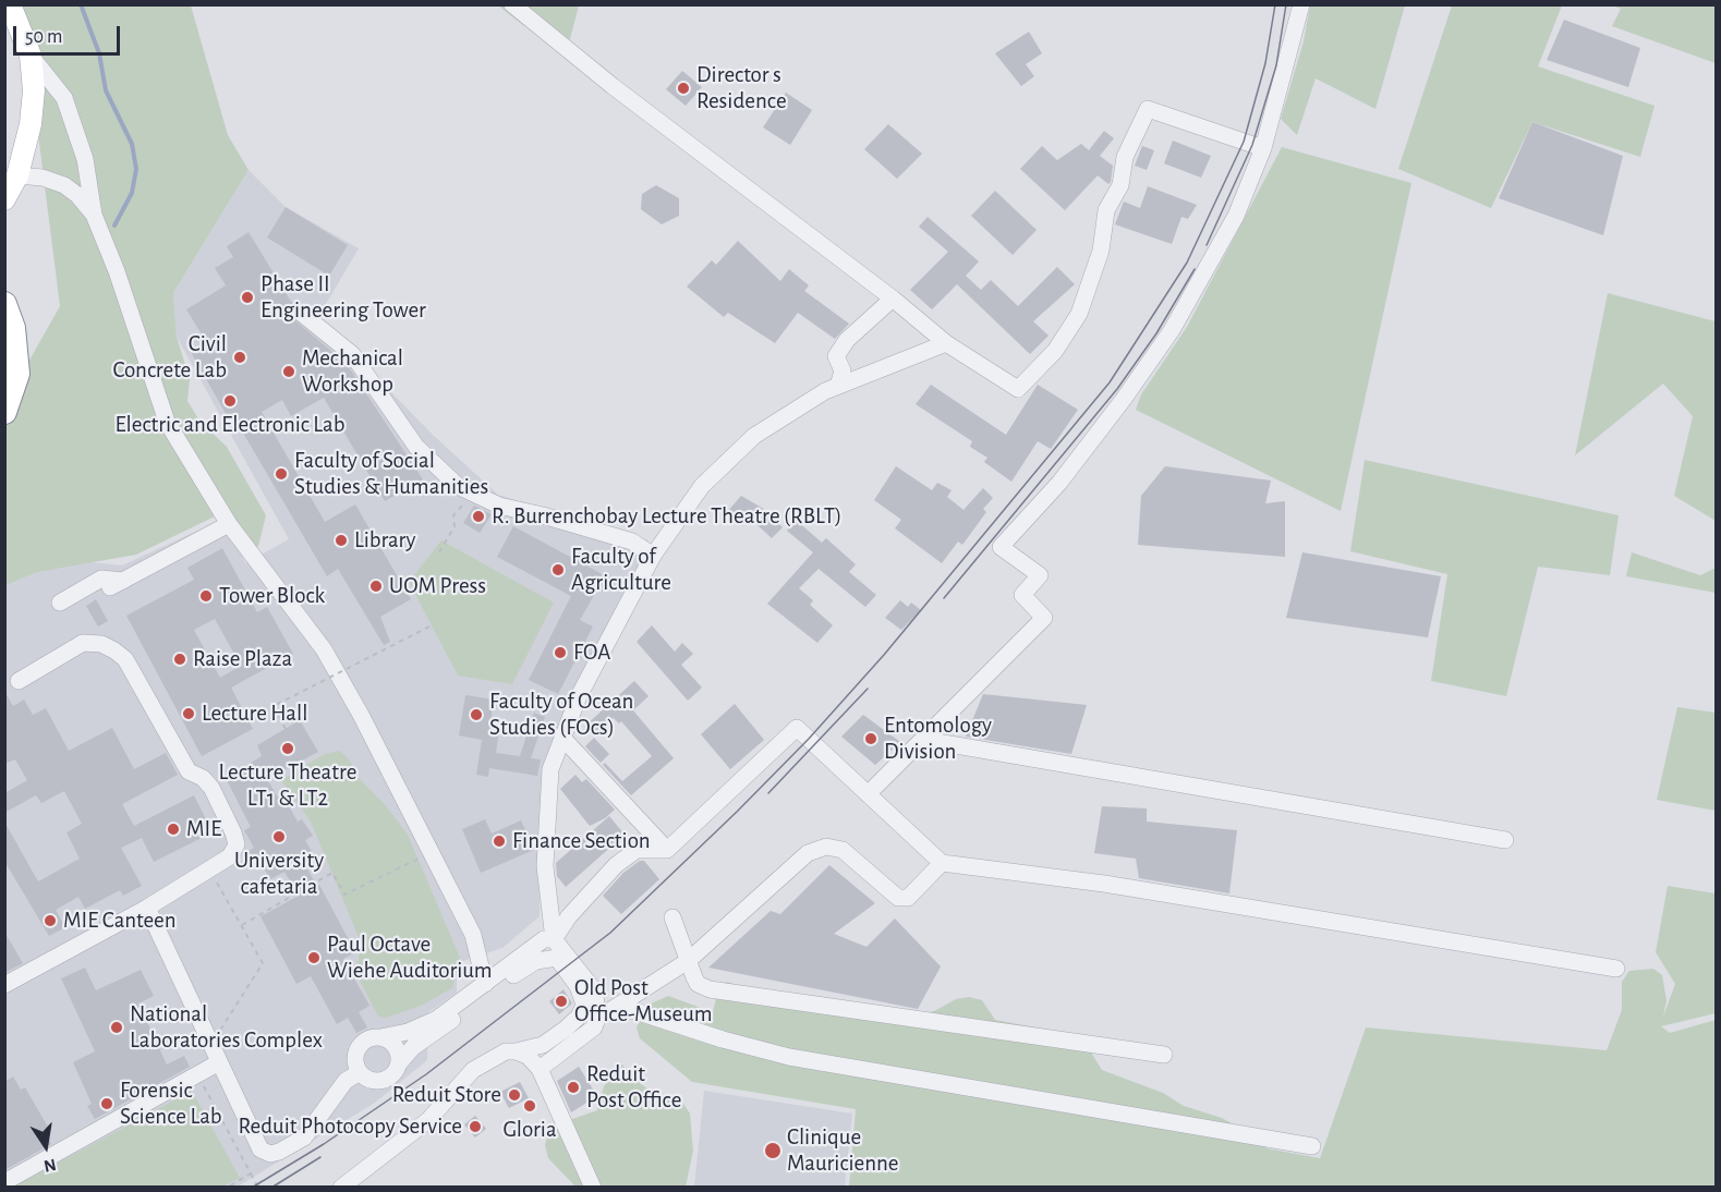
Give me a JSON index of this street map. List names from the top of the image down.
{
  "places": [
    "Director s Residence",
    "Phase II Engineering Tower",
    "Civil Concrete Lab",
    "Mechanical Workshop",
    "Electric and Electronic Lab",
    "Faculty of Social Studies & Humanities",
    "R. Burrenchobay Lecture Theatre (RBLT)",
    "Library",
    "Faculty of Agriculture",
    "UOM Press",
    "Tower Block",
    "FOA",
    "Raise Plaza",
    "Lecture Hall",
    "Faculty of Ocean Studies (FOcs)",
    "Entomology Division",
    "Lecture Theatre LT1 & LT2",
    "MIE",
    "University cafetaria",
    "Finance Section",
    "MIE Canteen",
    "Paul Octave Wiehe Auditorium",
    "Old Post Office-Museum",
    "National Laboratories Complex",
    "Reduit Post Office",
    "Reduit Store",
    "Forensic Science Lab",
    "Gloria",
    "Reduit Photocopy Service",
    "Clinique Mauricienne"
  ],
  "scale_bar": "50 m",
  "north": "bottom"
}
